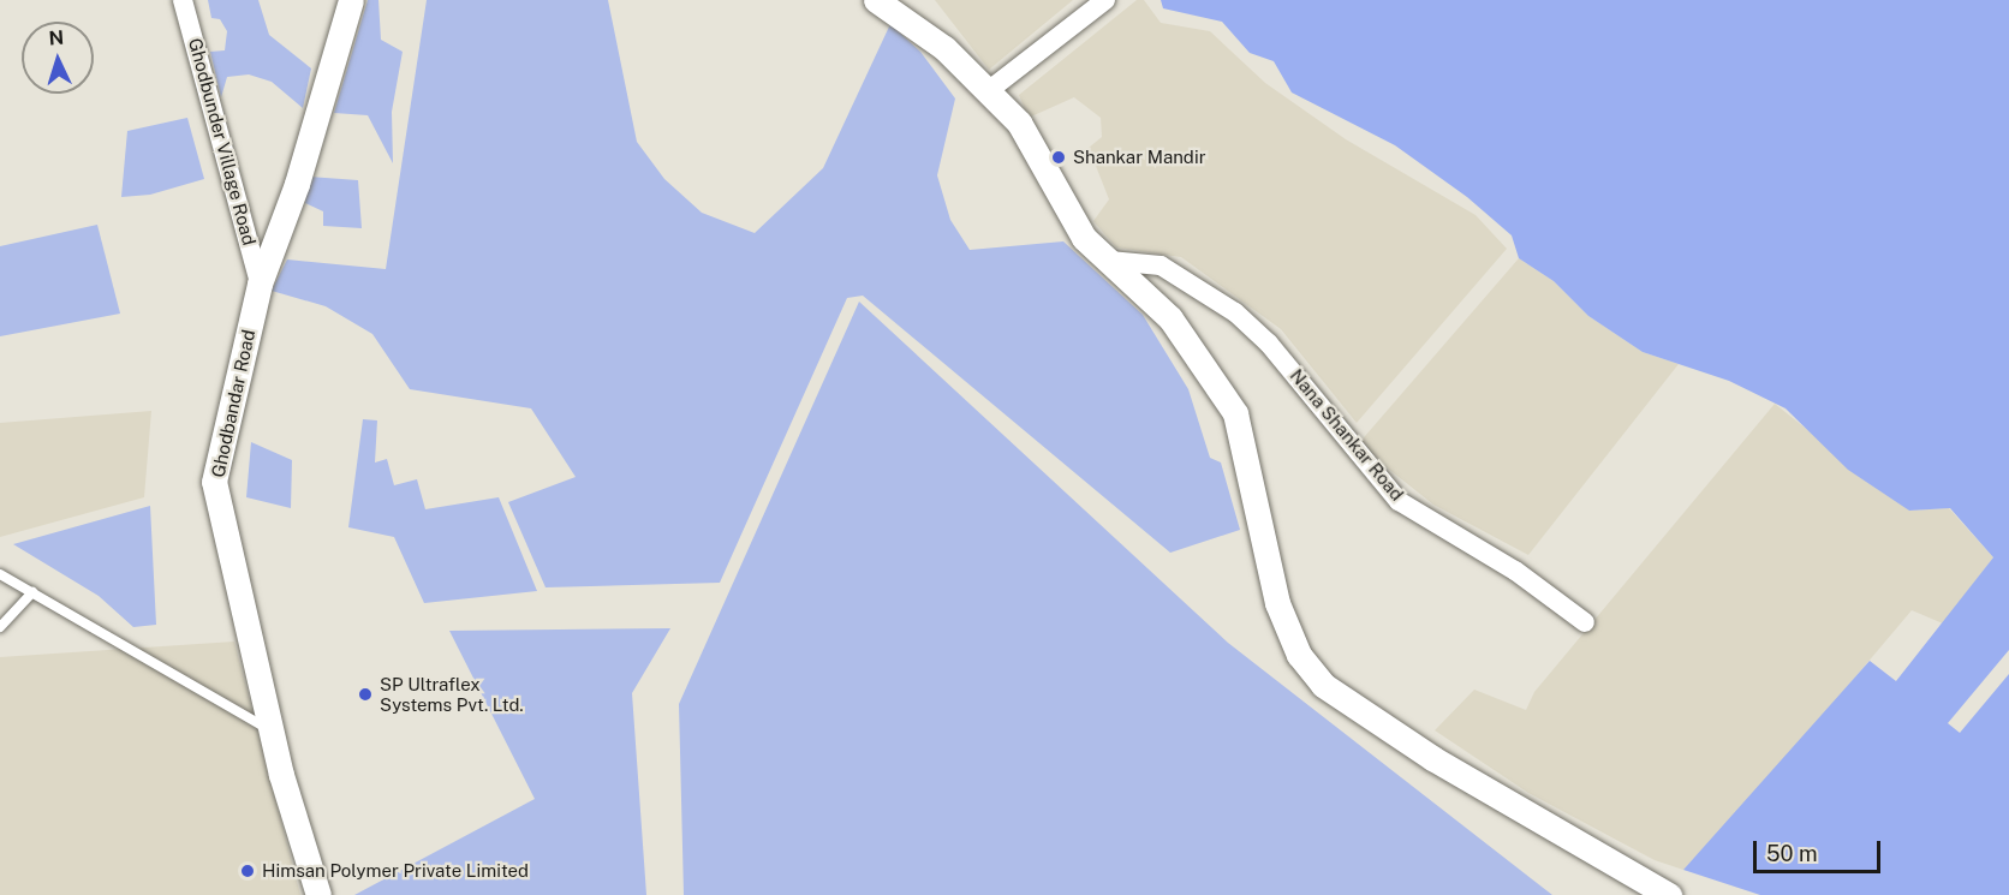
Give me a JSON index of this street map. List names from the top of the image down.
{
  "streets": {
    "street": ["Ghodbunder Village Road", "Ghodbandar Road", "Nana Shankar Road"]
  },
  "crossings": [
    ["Ghodbunder Village Road", "Ghodbandar Road"]
  ],
  "places": ["Shankar Mandir", "SP Ultraflex Systems Pvt. Ltd.", "Himsan Polymer Private Limited"],
  "scale_bar": "50 m",
  "north": "top"
}
